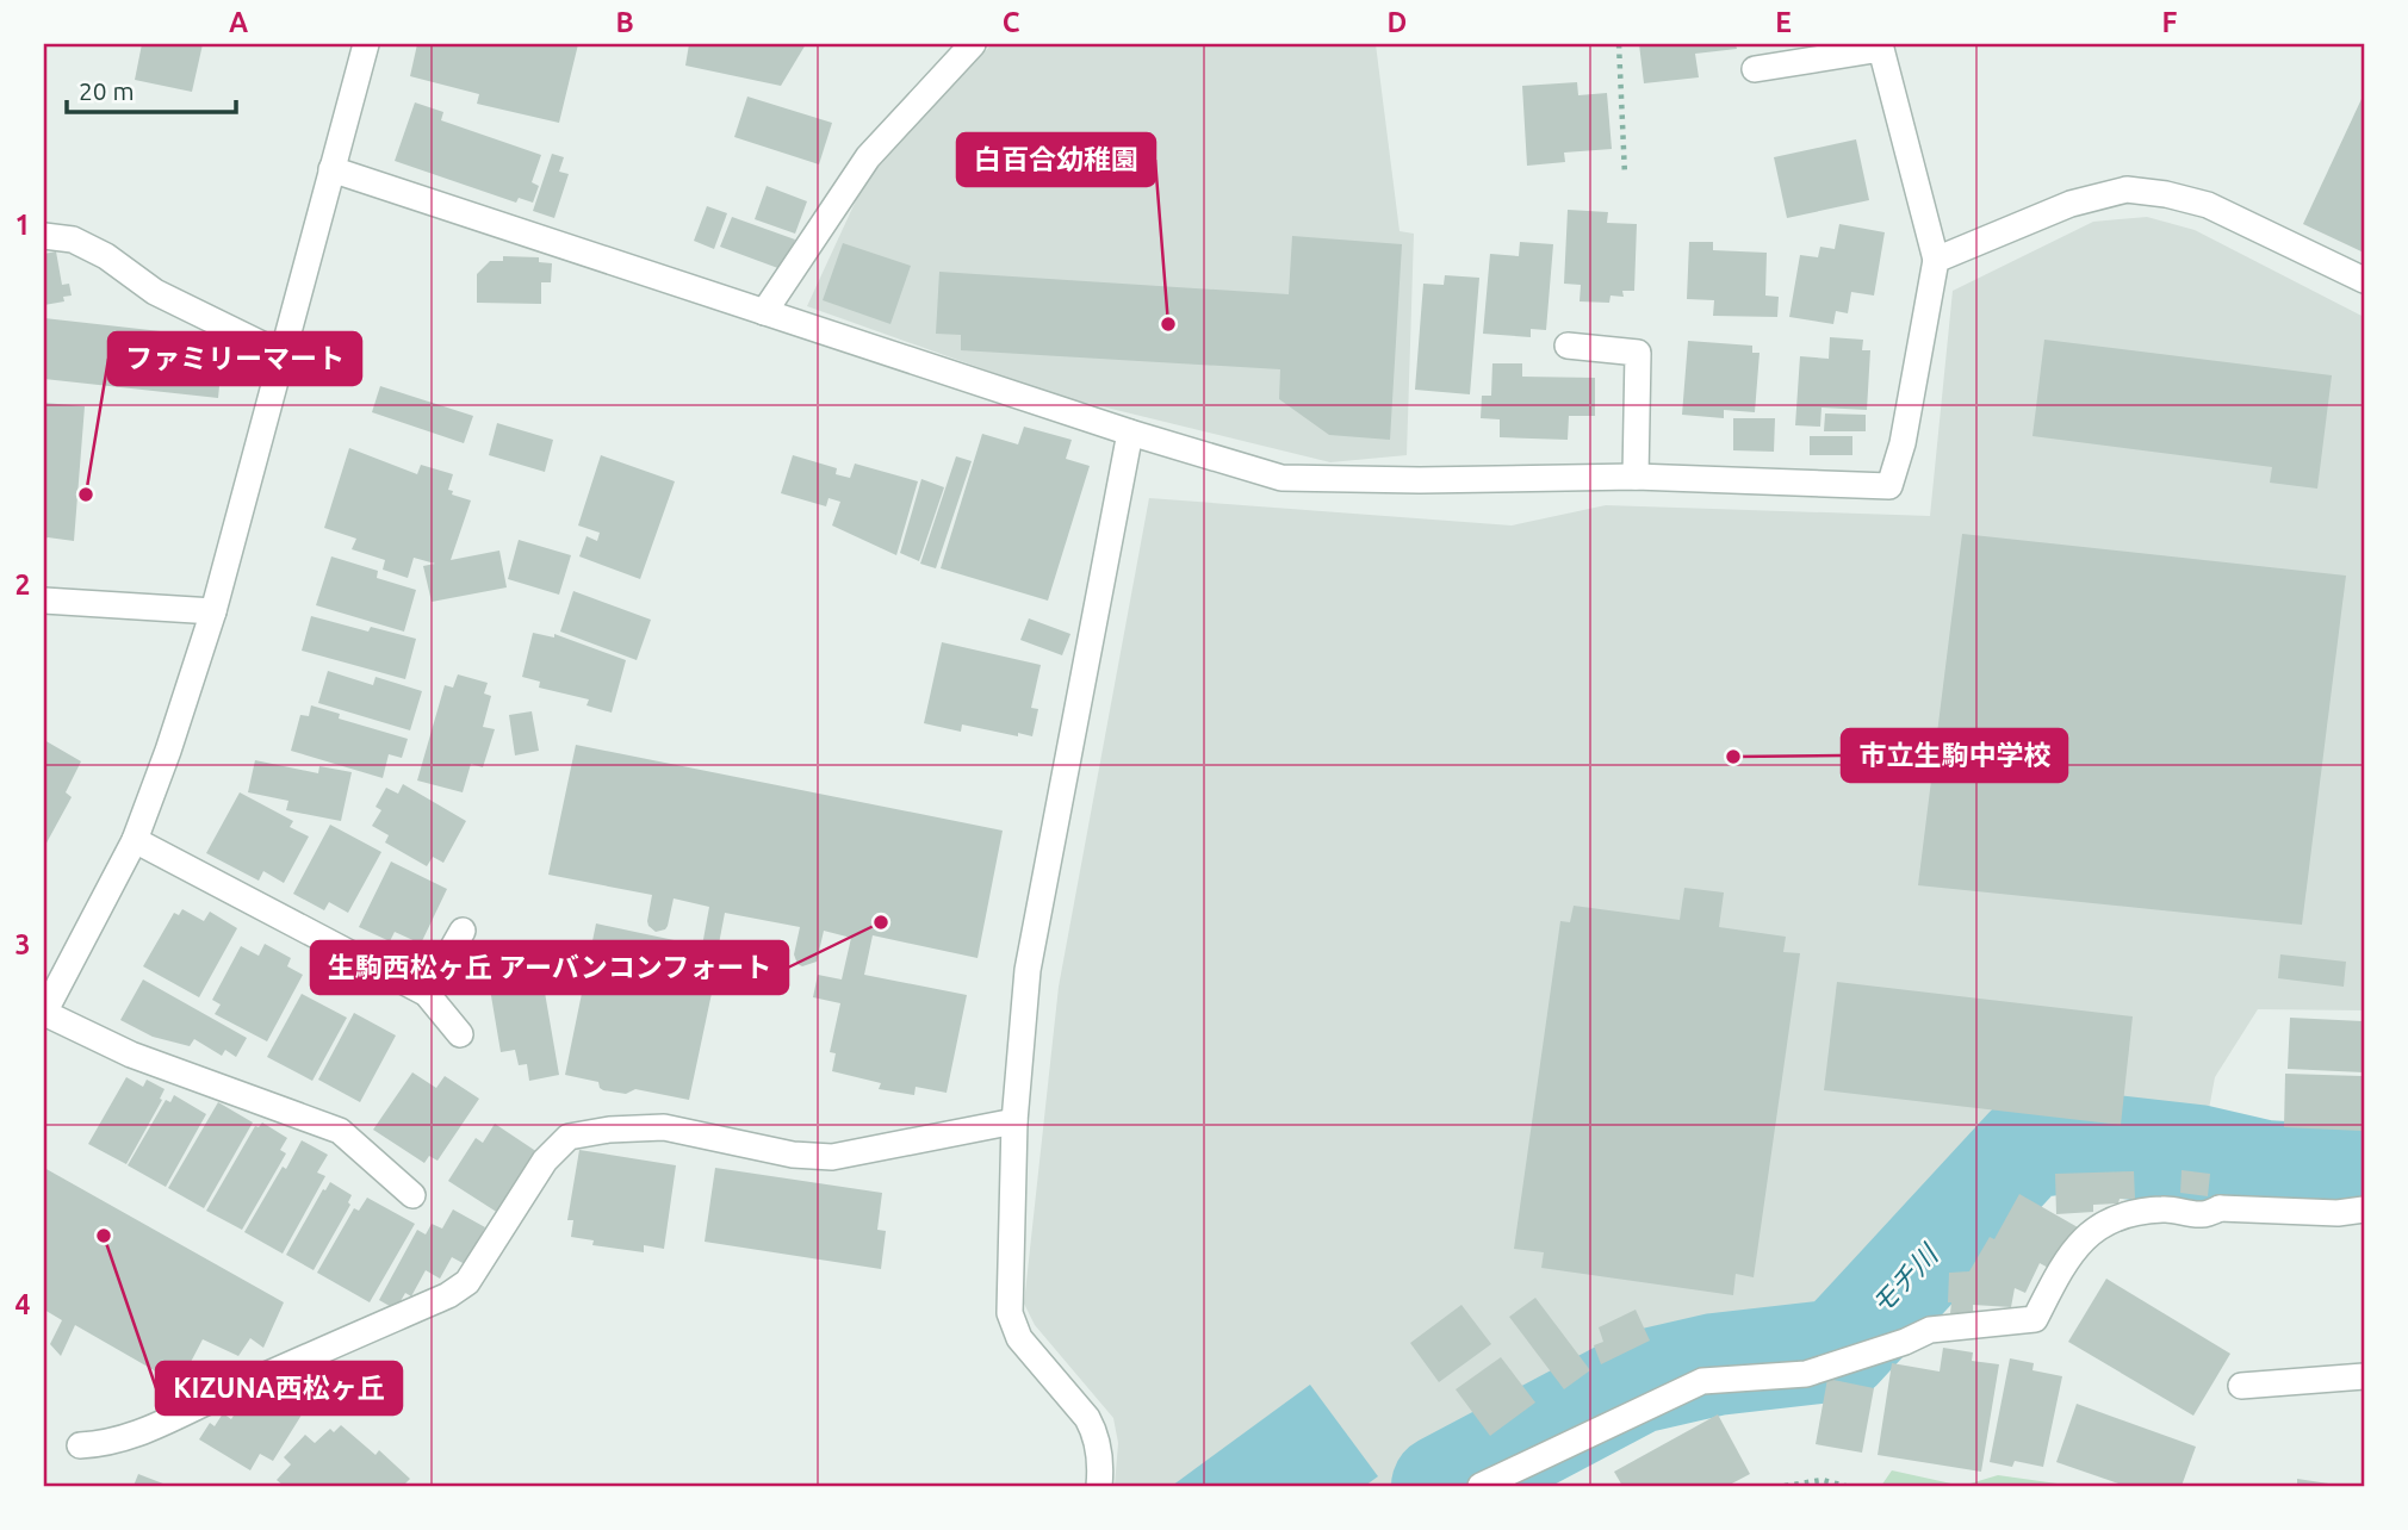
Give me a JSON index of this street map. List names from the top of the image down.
{
  "water": ["モチ川"],
  "places": [
    "白百合幼稚園",
    "ファミリーマート",
    "市立生駒中学校",
    "生駒西松ヶ丘 アーバンコンフォート",
    "KIZUNA西松ヶ丘"
  ],
  "scale_bar": "20 m",
  "grid": {
    "columns": [
      "A",
      "B",
      "C",
      "D",
      "E",
      "F"
    ],
    "rows": [
      "1",
      "2",
      "3",
      "4"
    ]
  }
}
